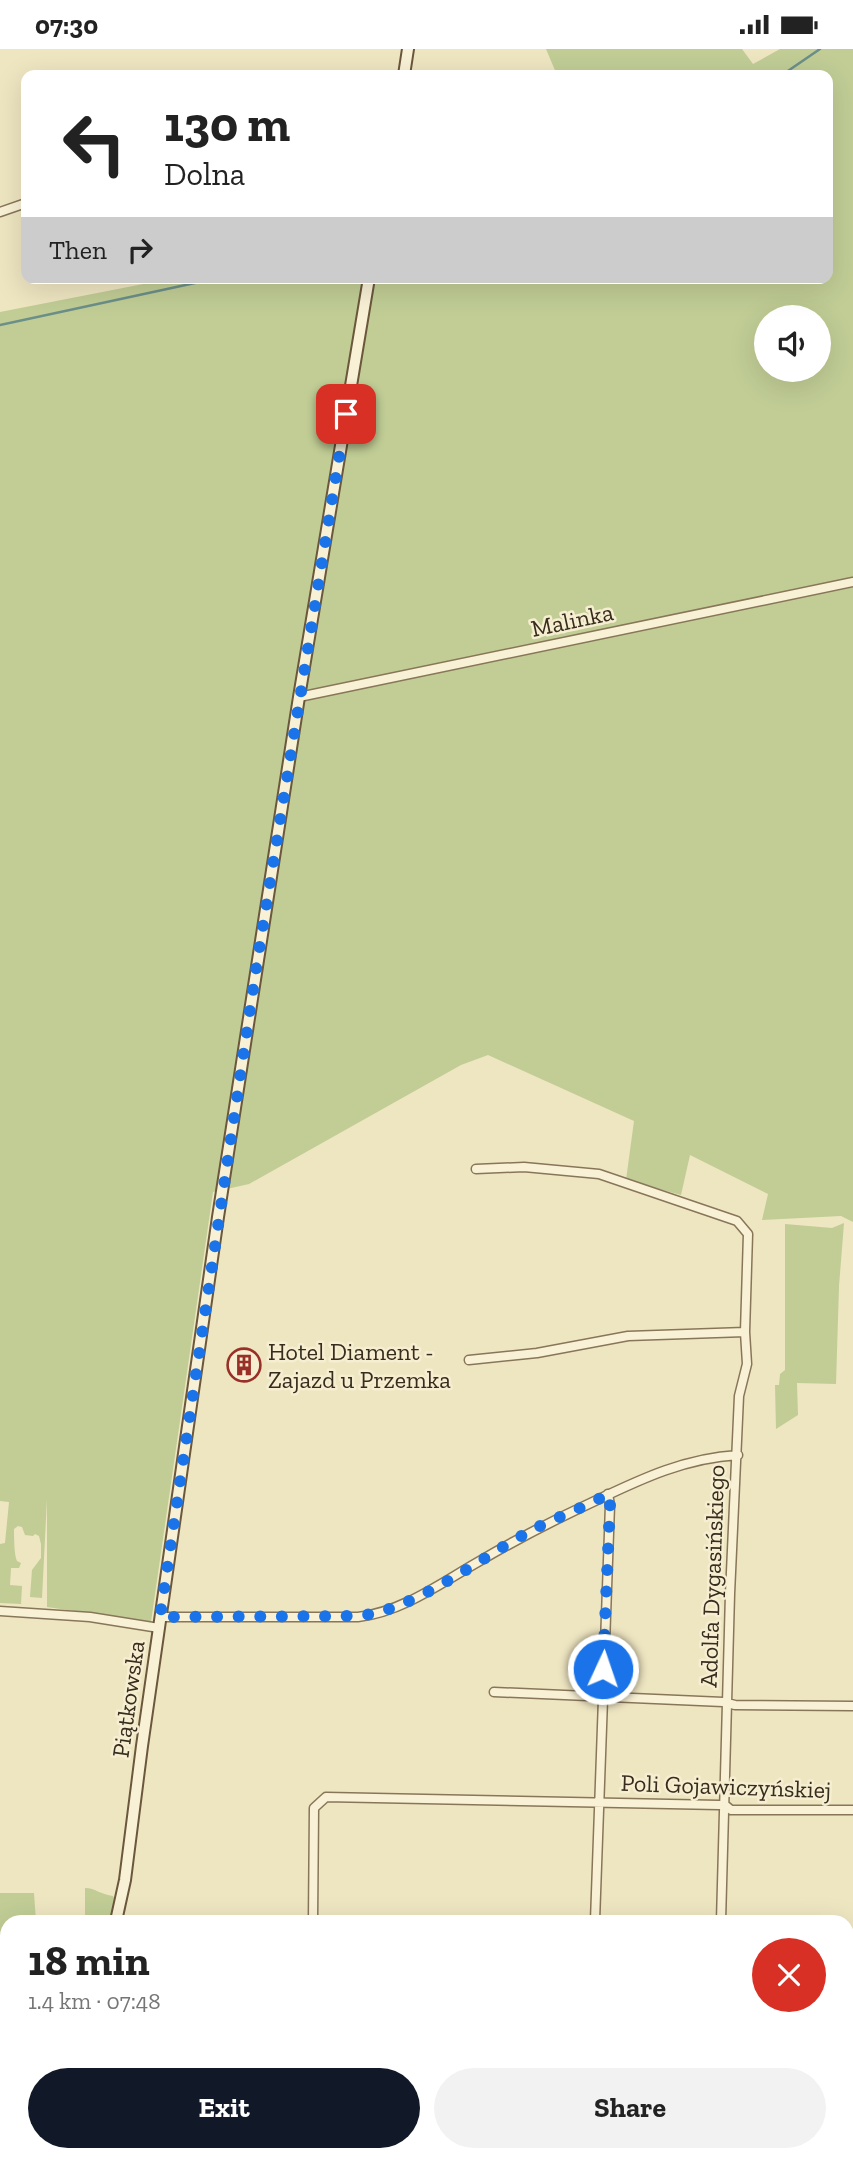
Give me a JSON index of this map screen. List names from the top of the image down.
{
  "streets": {
    "main road": ["Piątkowska"],
    "street": ["Malinka", "Adolfa Dygasińskiego", "Poli Gojawiczyńskiej"]
  },
  "crossings": [
    ["Malinka", "Piątkowska"],
    ["Adolfa Dygasińskiego", "Poli Gojawiczyńskiej"]
  ],
  "places": {
    "building": ["Hotel Diament - Zajazd u Przemka"]
  },
  "page": {
    "status": "07:30",
    "turn": ["130 m", "Dolna"],
    "then": "Then",
    "heading": ["18 min", "1.4 km · 07:48"],
    "buttons": ["Exit", "Share"]
  }
}
